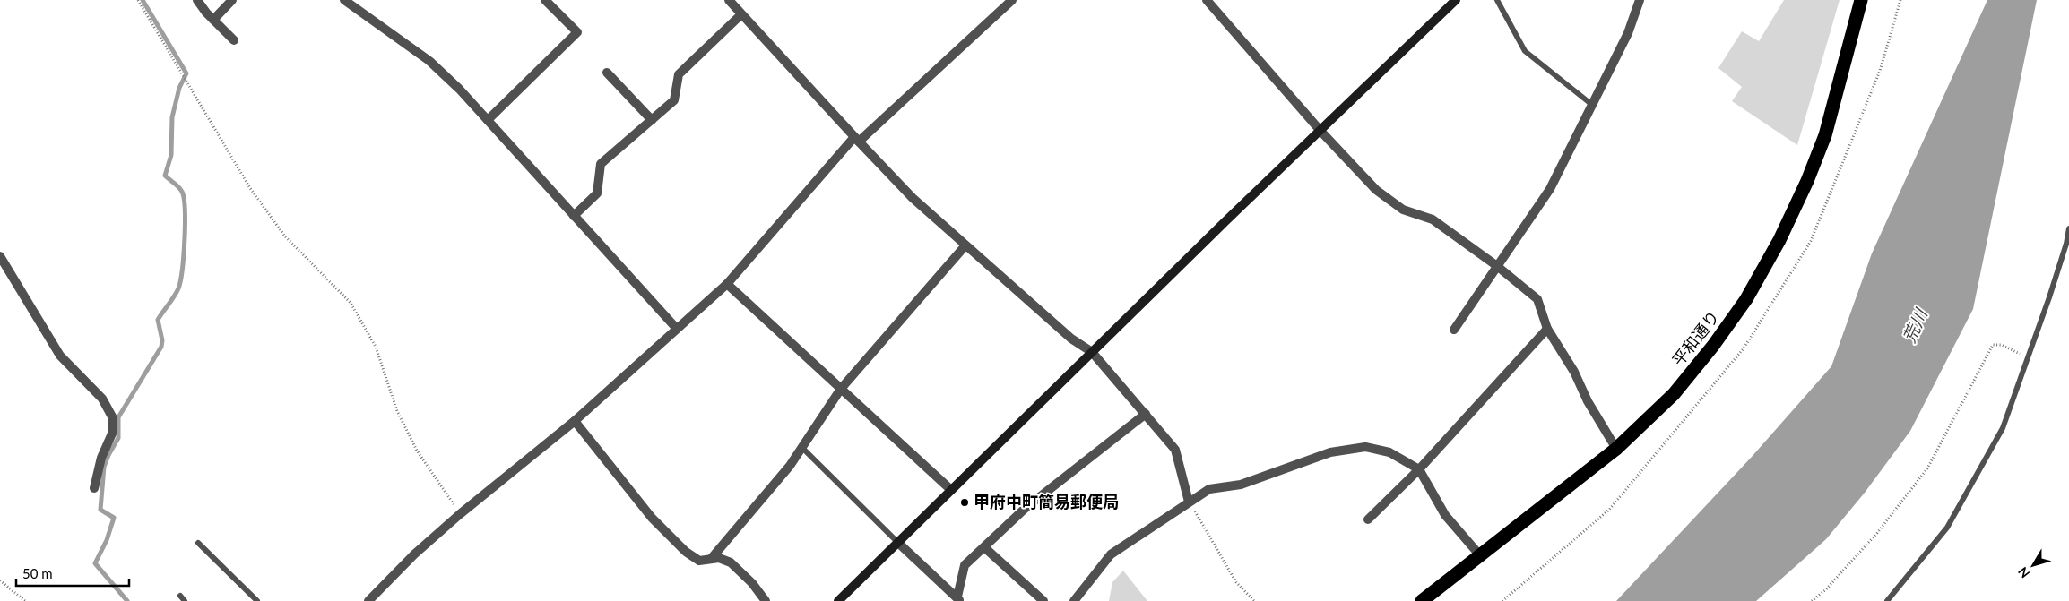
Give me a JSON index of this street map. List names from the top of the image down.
{
  "streets": {
    "highway": ["平和通り"]
  },
  "water": ["荒川"],
  "places": ["甲府中町簡易郵便局"],
  "scale_bar": "50 m",
  "north": "bottom left"
}
